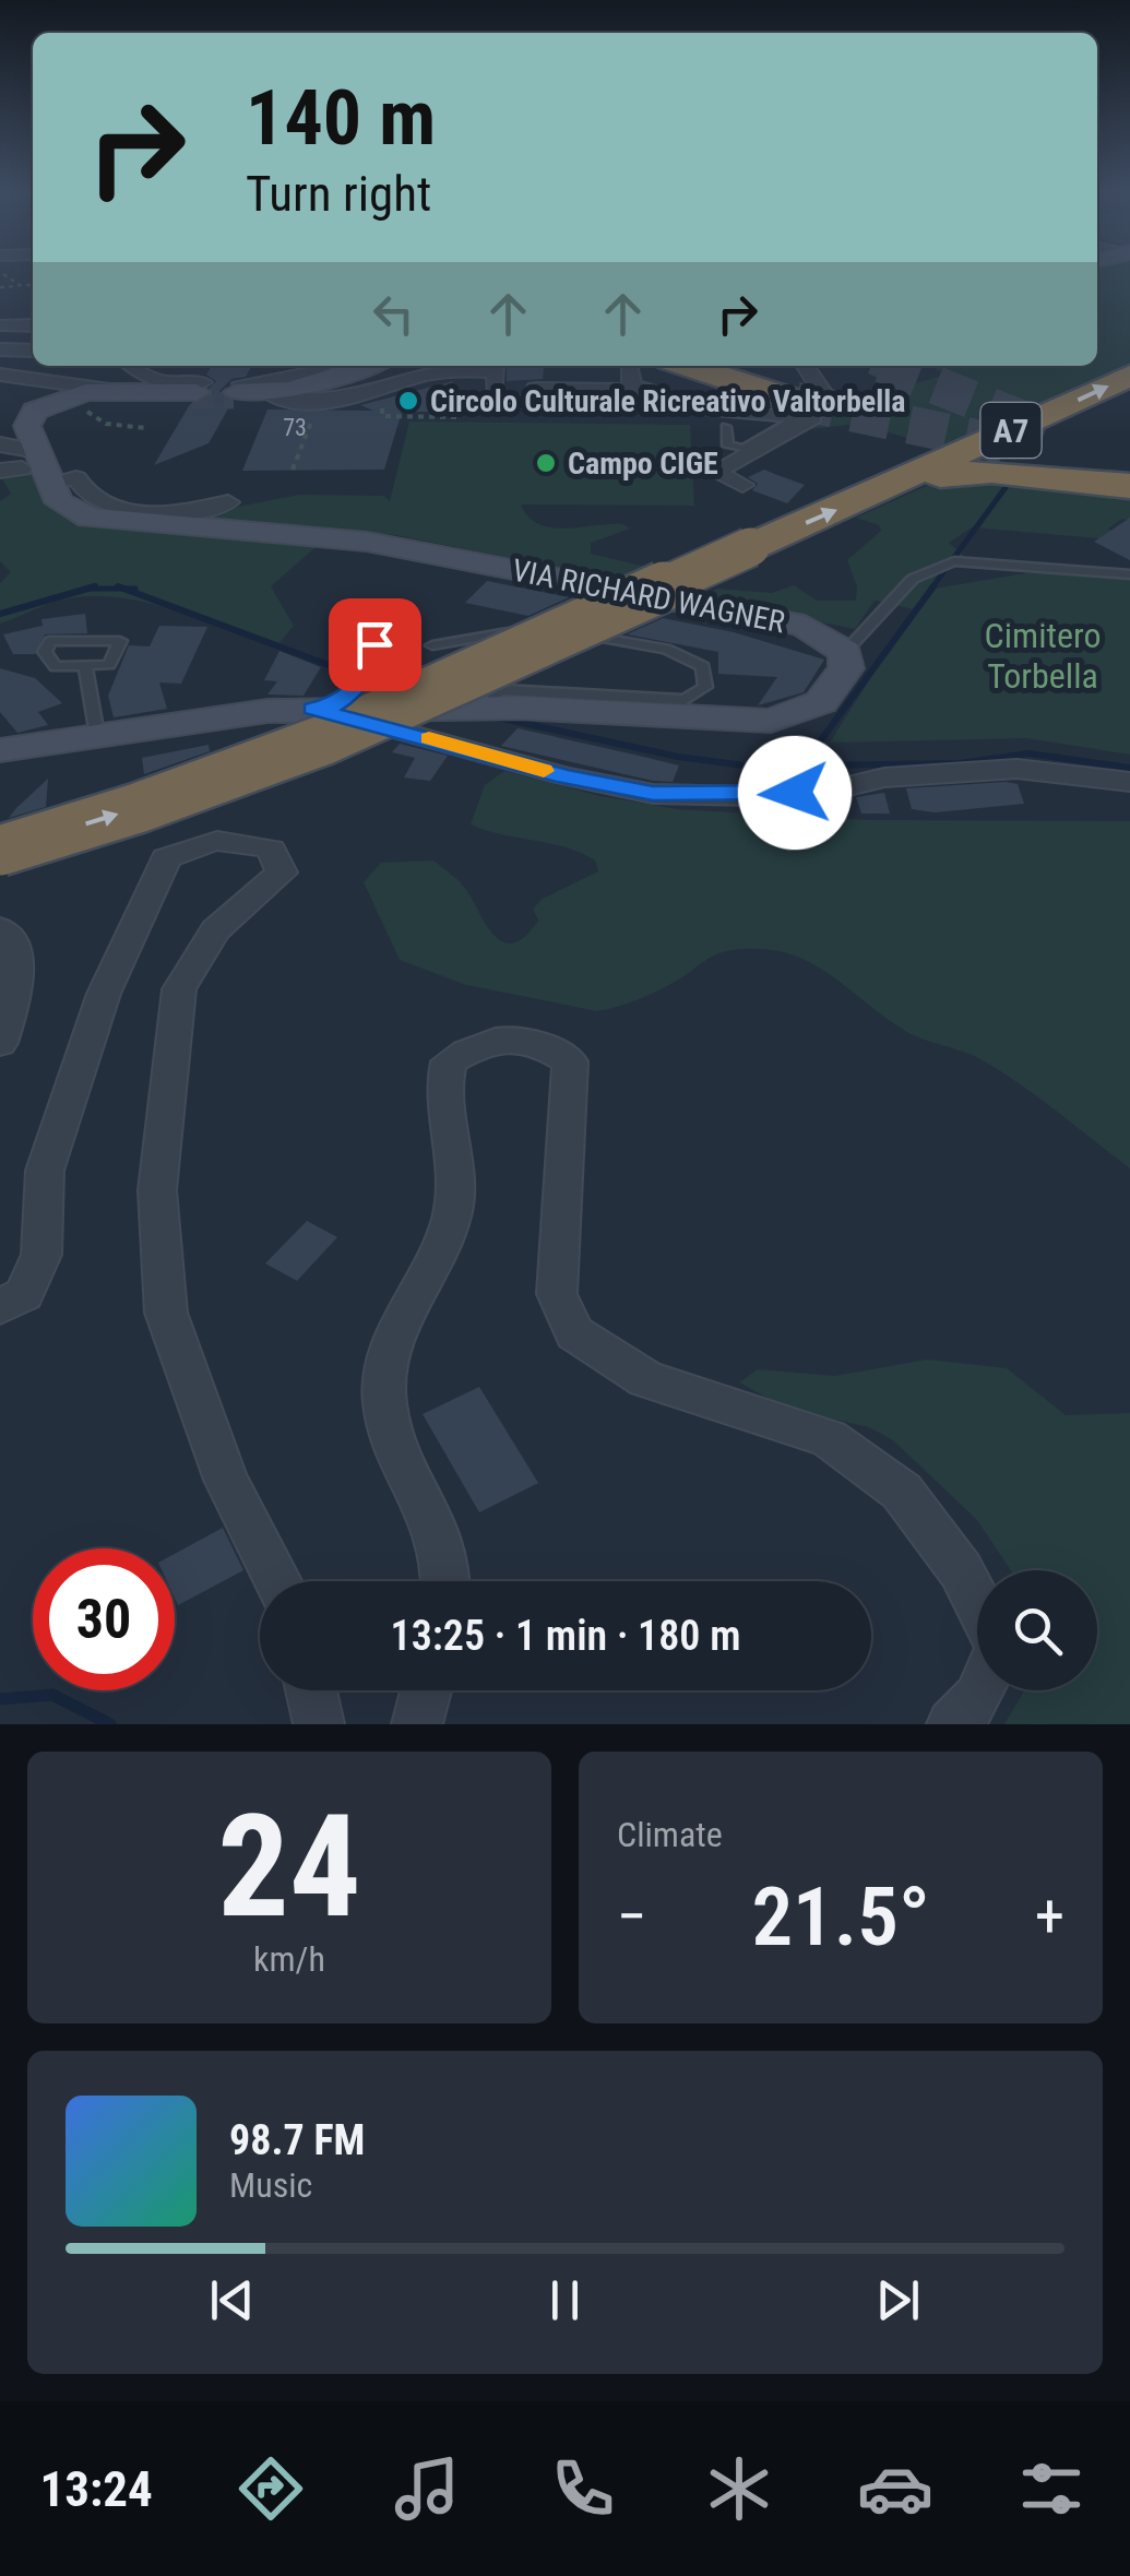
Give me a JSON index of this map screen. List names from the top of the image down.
{
  "streets": {
    "highway": ["A7"],
    "street": ["VIA RICHARD WAGNER"]
  },
  "parks": ["Cimitero Torbella"],
  "places": ["Circolo Culturale Ricreativo Valtorbella", "Campo CIGE"],
  "house_numbers": ["73"],
  "page": {
    "turn": ["140 m", "Turn right"],
    "limit": "30",
    "trip": "13:25 · 1 min · 180 m",
    "tile": [
      ["24", "km/h"],
      "Climate"
    ],
    "heat": ["−", "21.5°", "+"],
    "song": ["98.7 FM", "Music"],
    "tabs": "13:24"
  }
}
